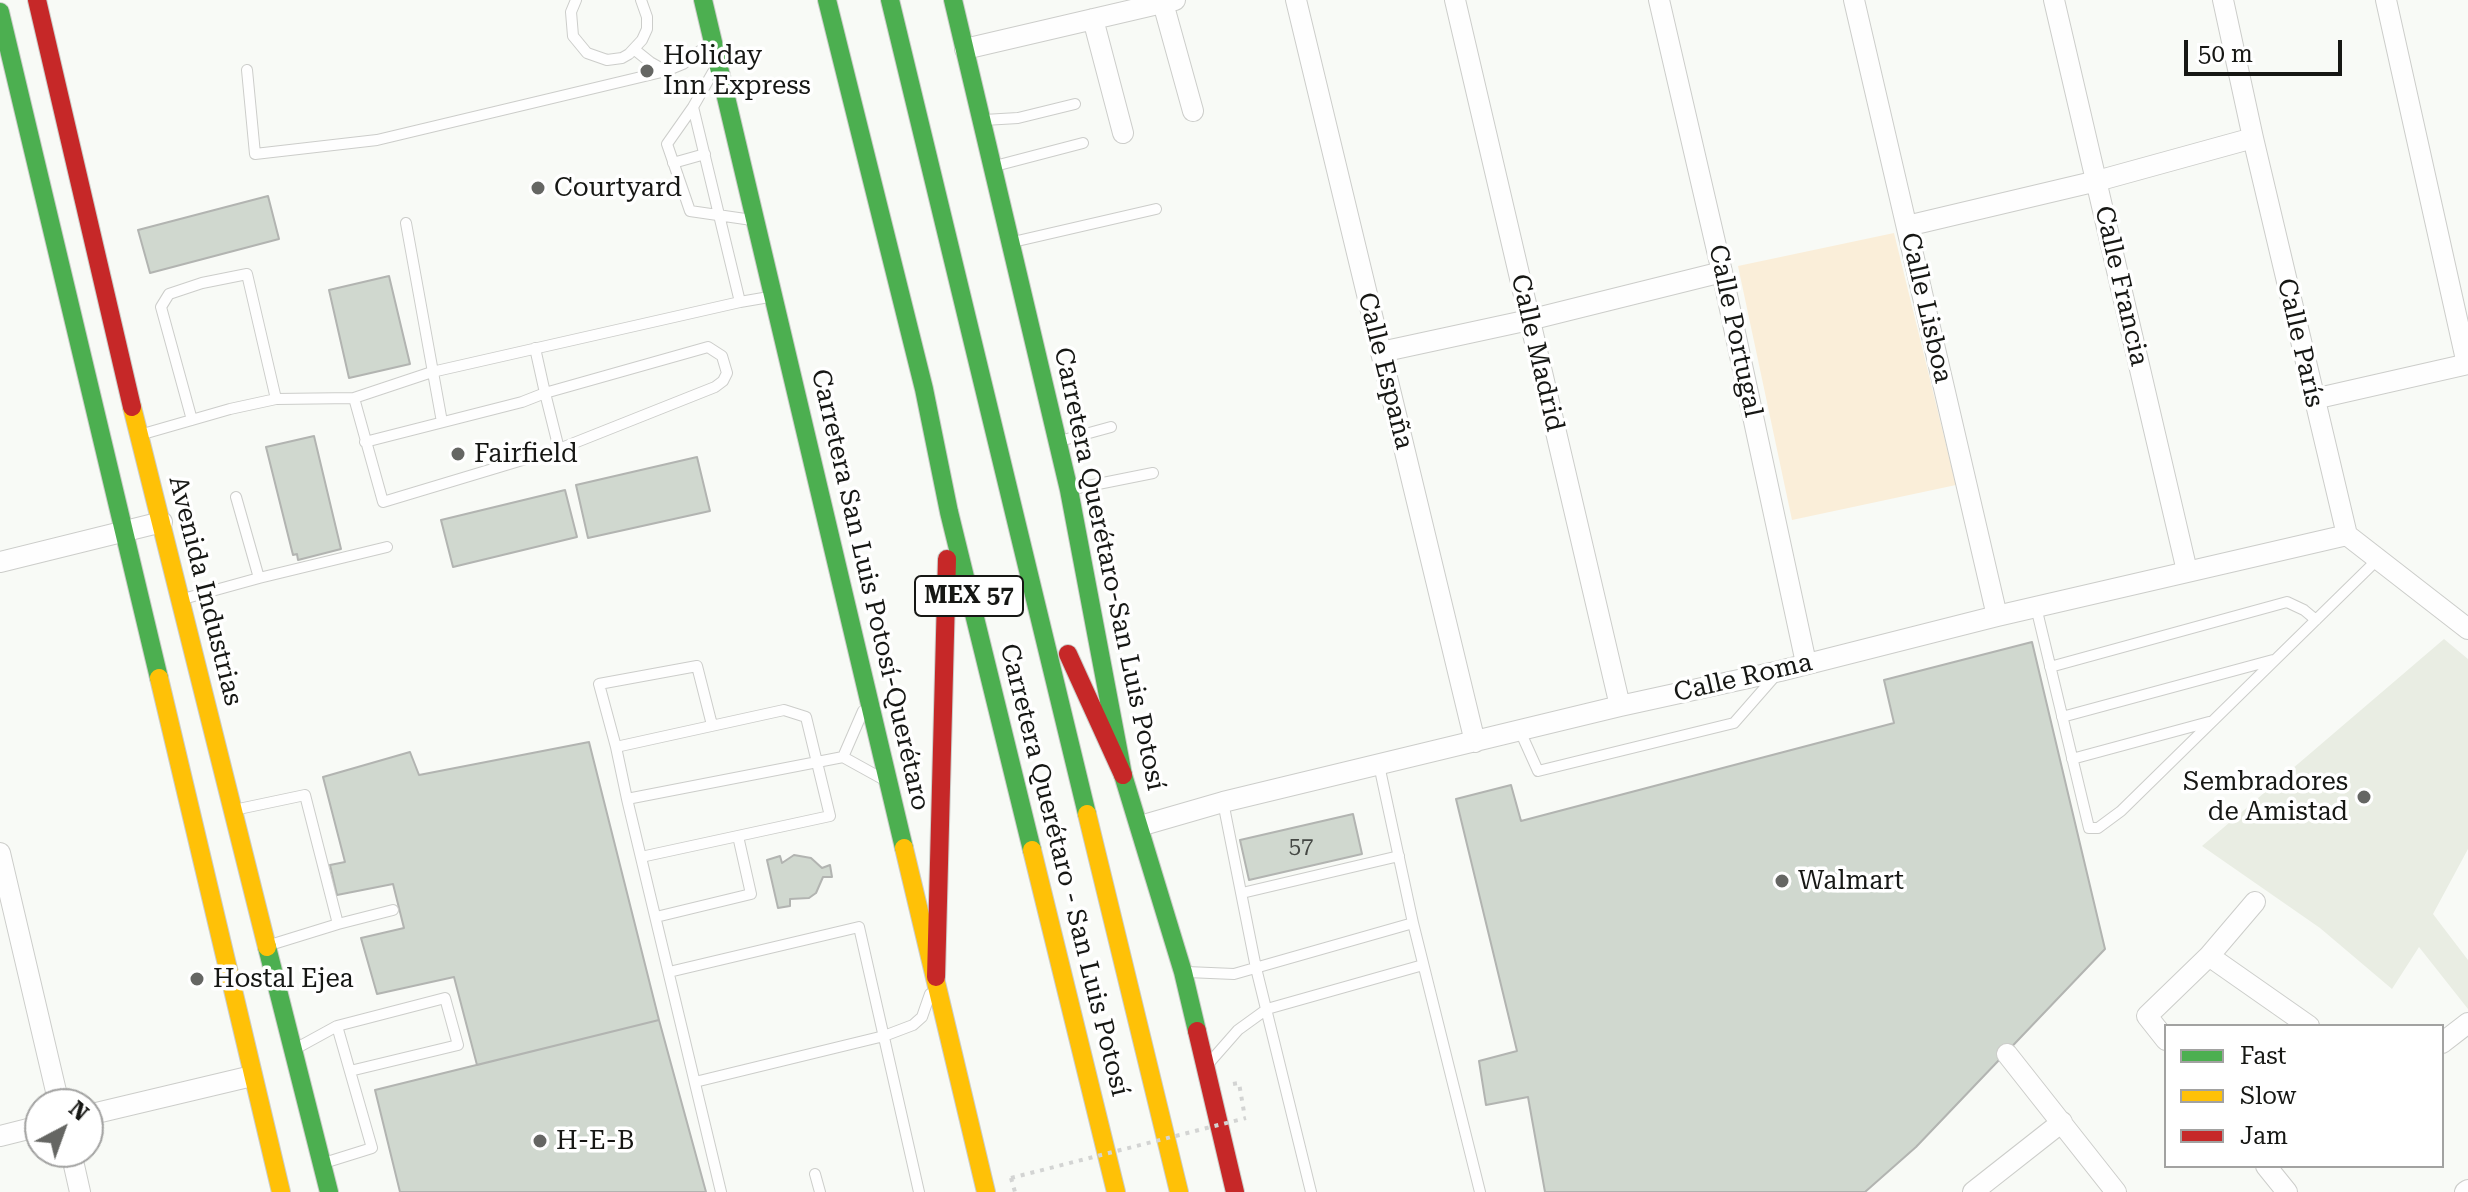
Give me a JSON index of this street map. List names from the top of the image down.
{
  "streets": {
    "main road": [
      "Carretera Querétaro-San Luis Potosí",
      "Carretera San Luis Potosí-Querétaro",
      "Avenida Industrias",
      "MEX 57",
      "Carretera Querétaro - San Luis Potosí"
    ],
    "street": [
      "Calle Francia",
      "Calle Lisboa",
      "Calle Portugal",
      "Calle París",
      "Calle Madrid",
      "Calle España",
      "Calle Roma"
    ]
  },
  "crossings": [
    ["Calle Francia", "Calle Roma"],
    ["Calle Lisboa", "Calle Roma"],
    ["Calle Portugal", "Calle Roma"],
    ["Calle París", "Calle Roma"],
    ["Calle Madrid", "Calle Roma"],
    ["Calle España", "Calle Roma"],
    ["Carretera Querétaro-San Luis Potosí", "Calle Roma"]
  ],
  "places": [
    "Holiday Inn Express",
    "Courtyard",
    "Fairfield",
    "Sembradores de Amistad",
    "Walmart",
    "Hostal Ejea",
    "H-E-B"
  ],
  "house_numbers": ["57"],
  "legend": ["Fast", "Slow", "Jam"],
  "scale_bar": "50 m",
  "north": "top right"
}
